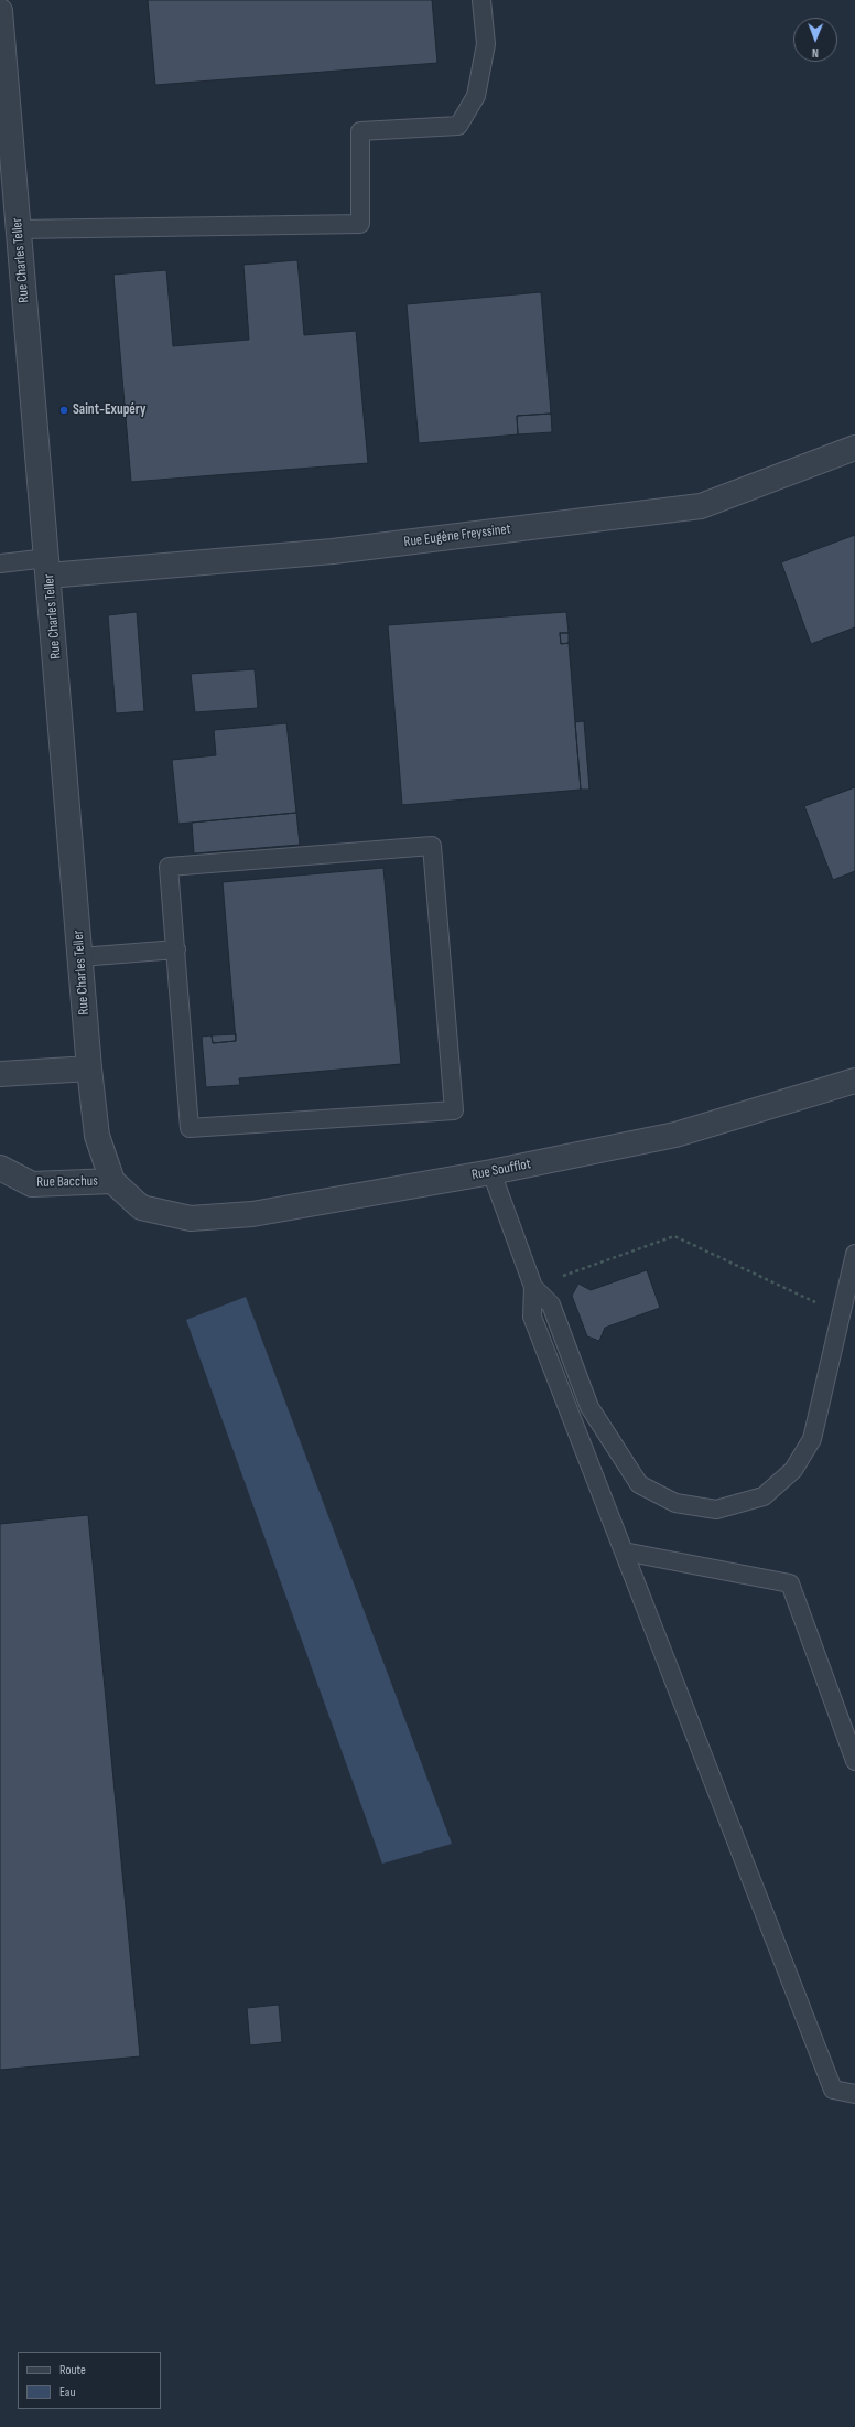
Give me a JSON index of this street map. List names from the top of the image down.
{
  "streets": {
    "street": [
      "Rue Charles Teller",
      "Rue Eugène Freyssinet",
      "Rue Soufflot",
      "Rue Bacchus"
    ]
  },
  "crossings": [
    ["Rue Charles Teller", "Rue Eugène Freyssinet"],
    ["Rue Charles Teller", "Rue Soufflot"],
    ["Rue Charles Teller", "Rue Bacchus"]
  ],
  "places": ["Saint-Exupéry"],
  "legend": ["Route", "Eau"],
  "north": "bottom"
}
